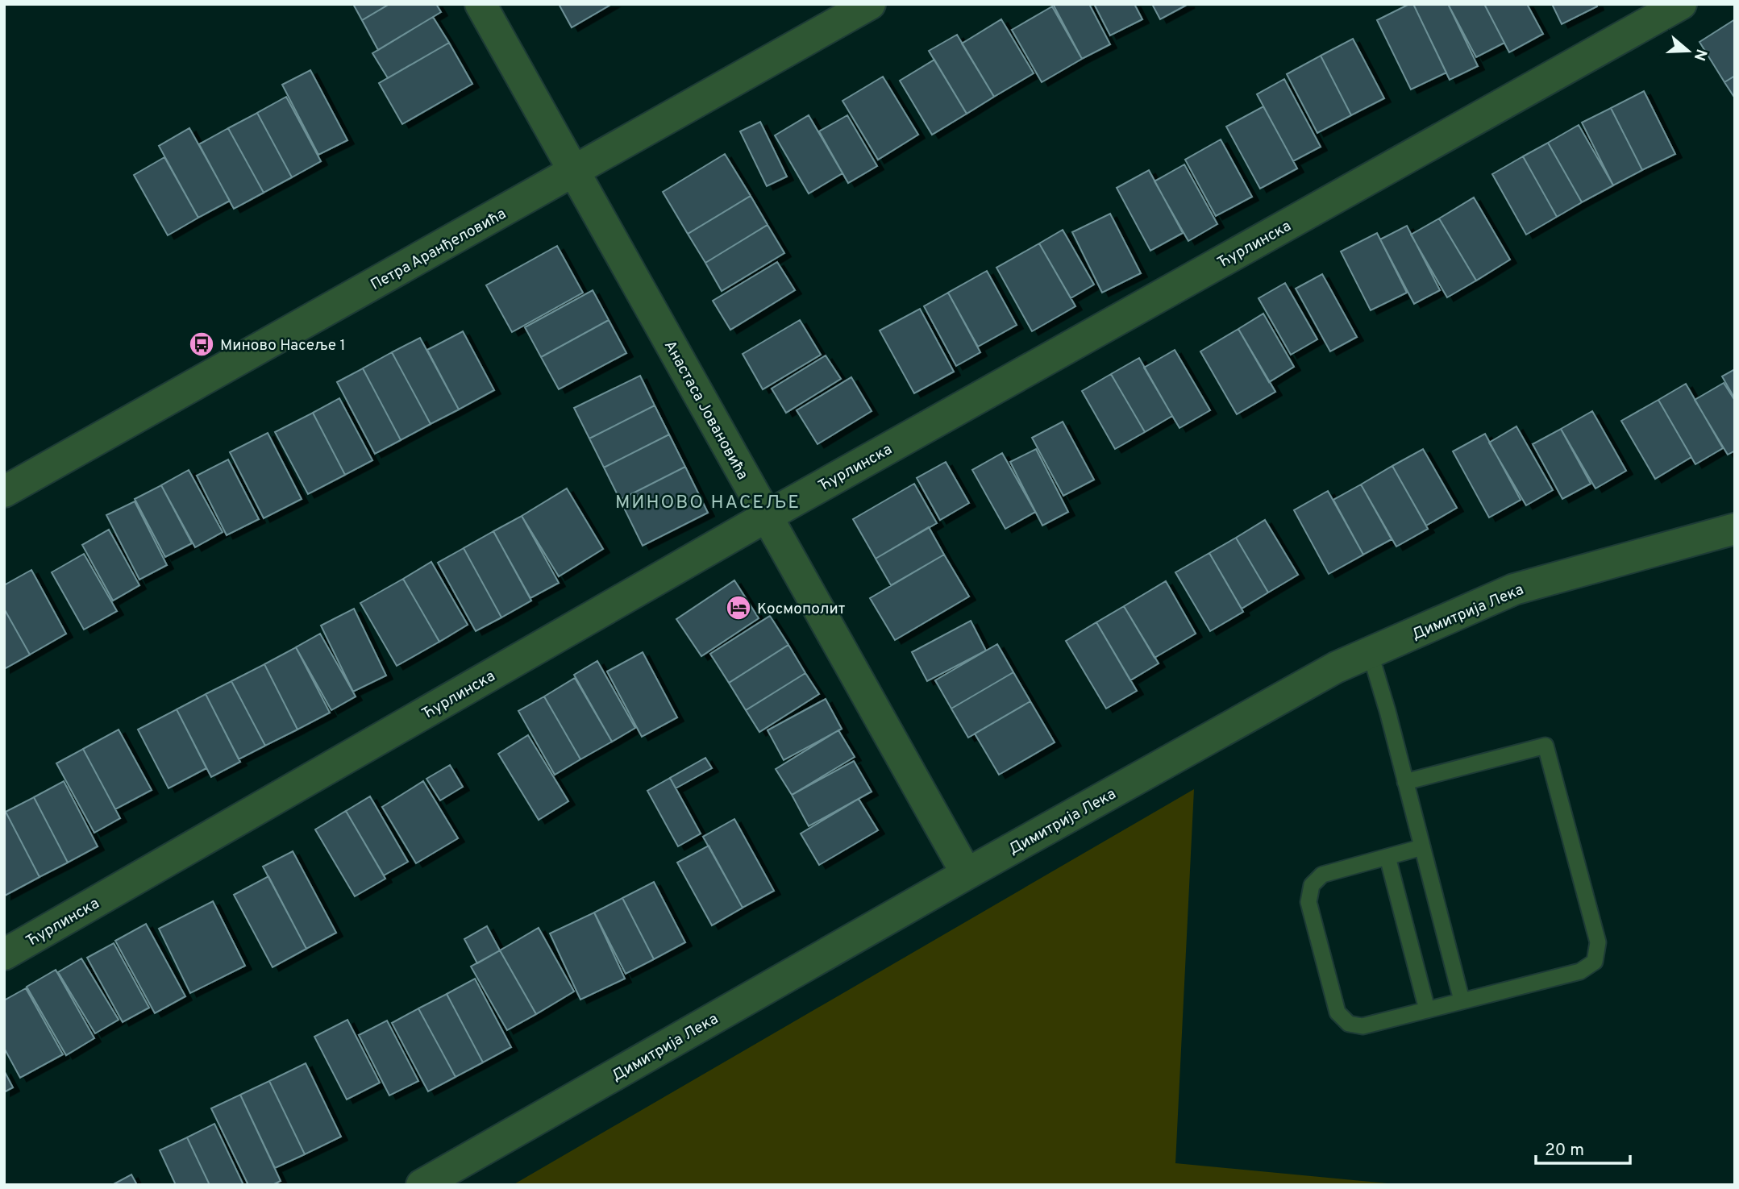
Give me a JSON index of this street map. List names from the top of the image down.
{
  "streets": {
    "street": [
      "Ћурлинска",
      "Петра Аранђеловића",
      "Анастаса Јовановића",
      "Димитрија Лека"
    ]
  },
  "crossings": [
    ["Ћурлинска", "Анастаса Јовановића"],
    ["Петра Аранђеловића", "Анастаса Јовановића"],
    ["Анастаса Јовановића", "Димитрија Лека"]
  ],
  "districts": ["МИНОВО НАСЕЉЕ"],
  "places": {
    "bus stop": ["Миново Насеље 1"],
    "hotel": ["Космополит"]
  },
  "scale_bar": "20 m",
  "north": "right"
}
